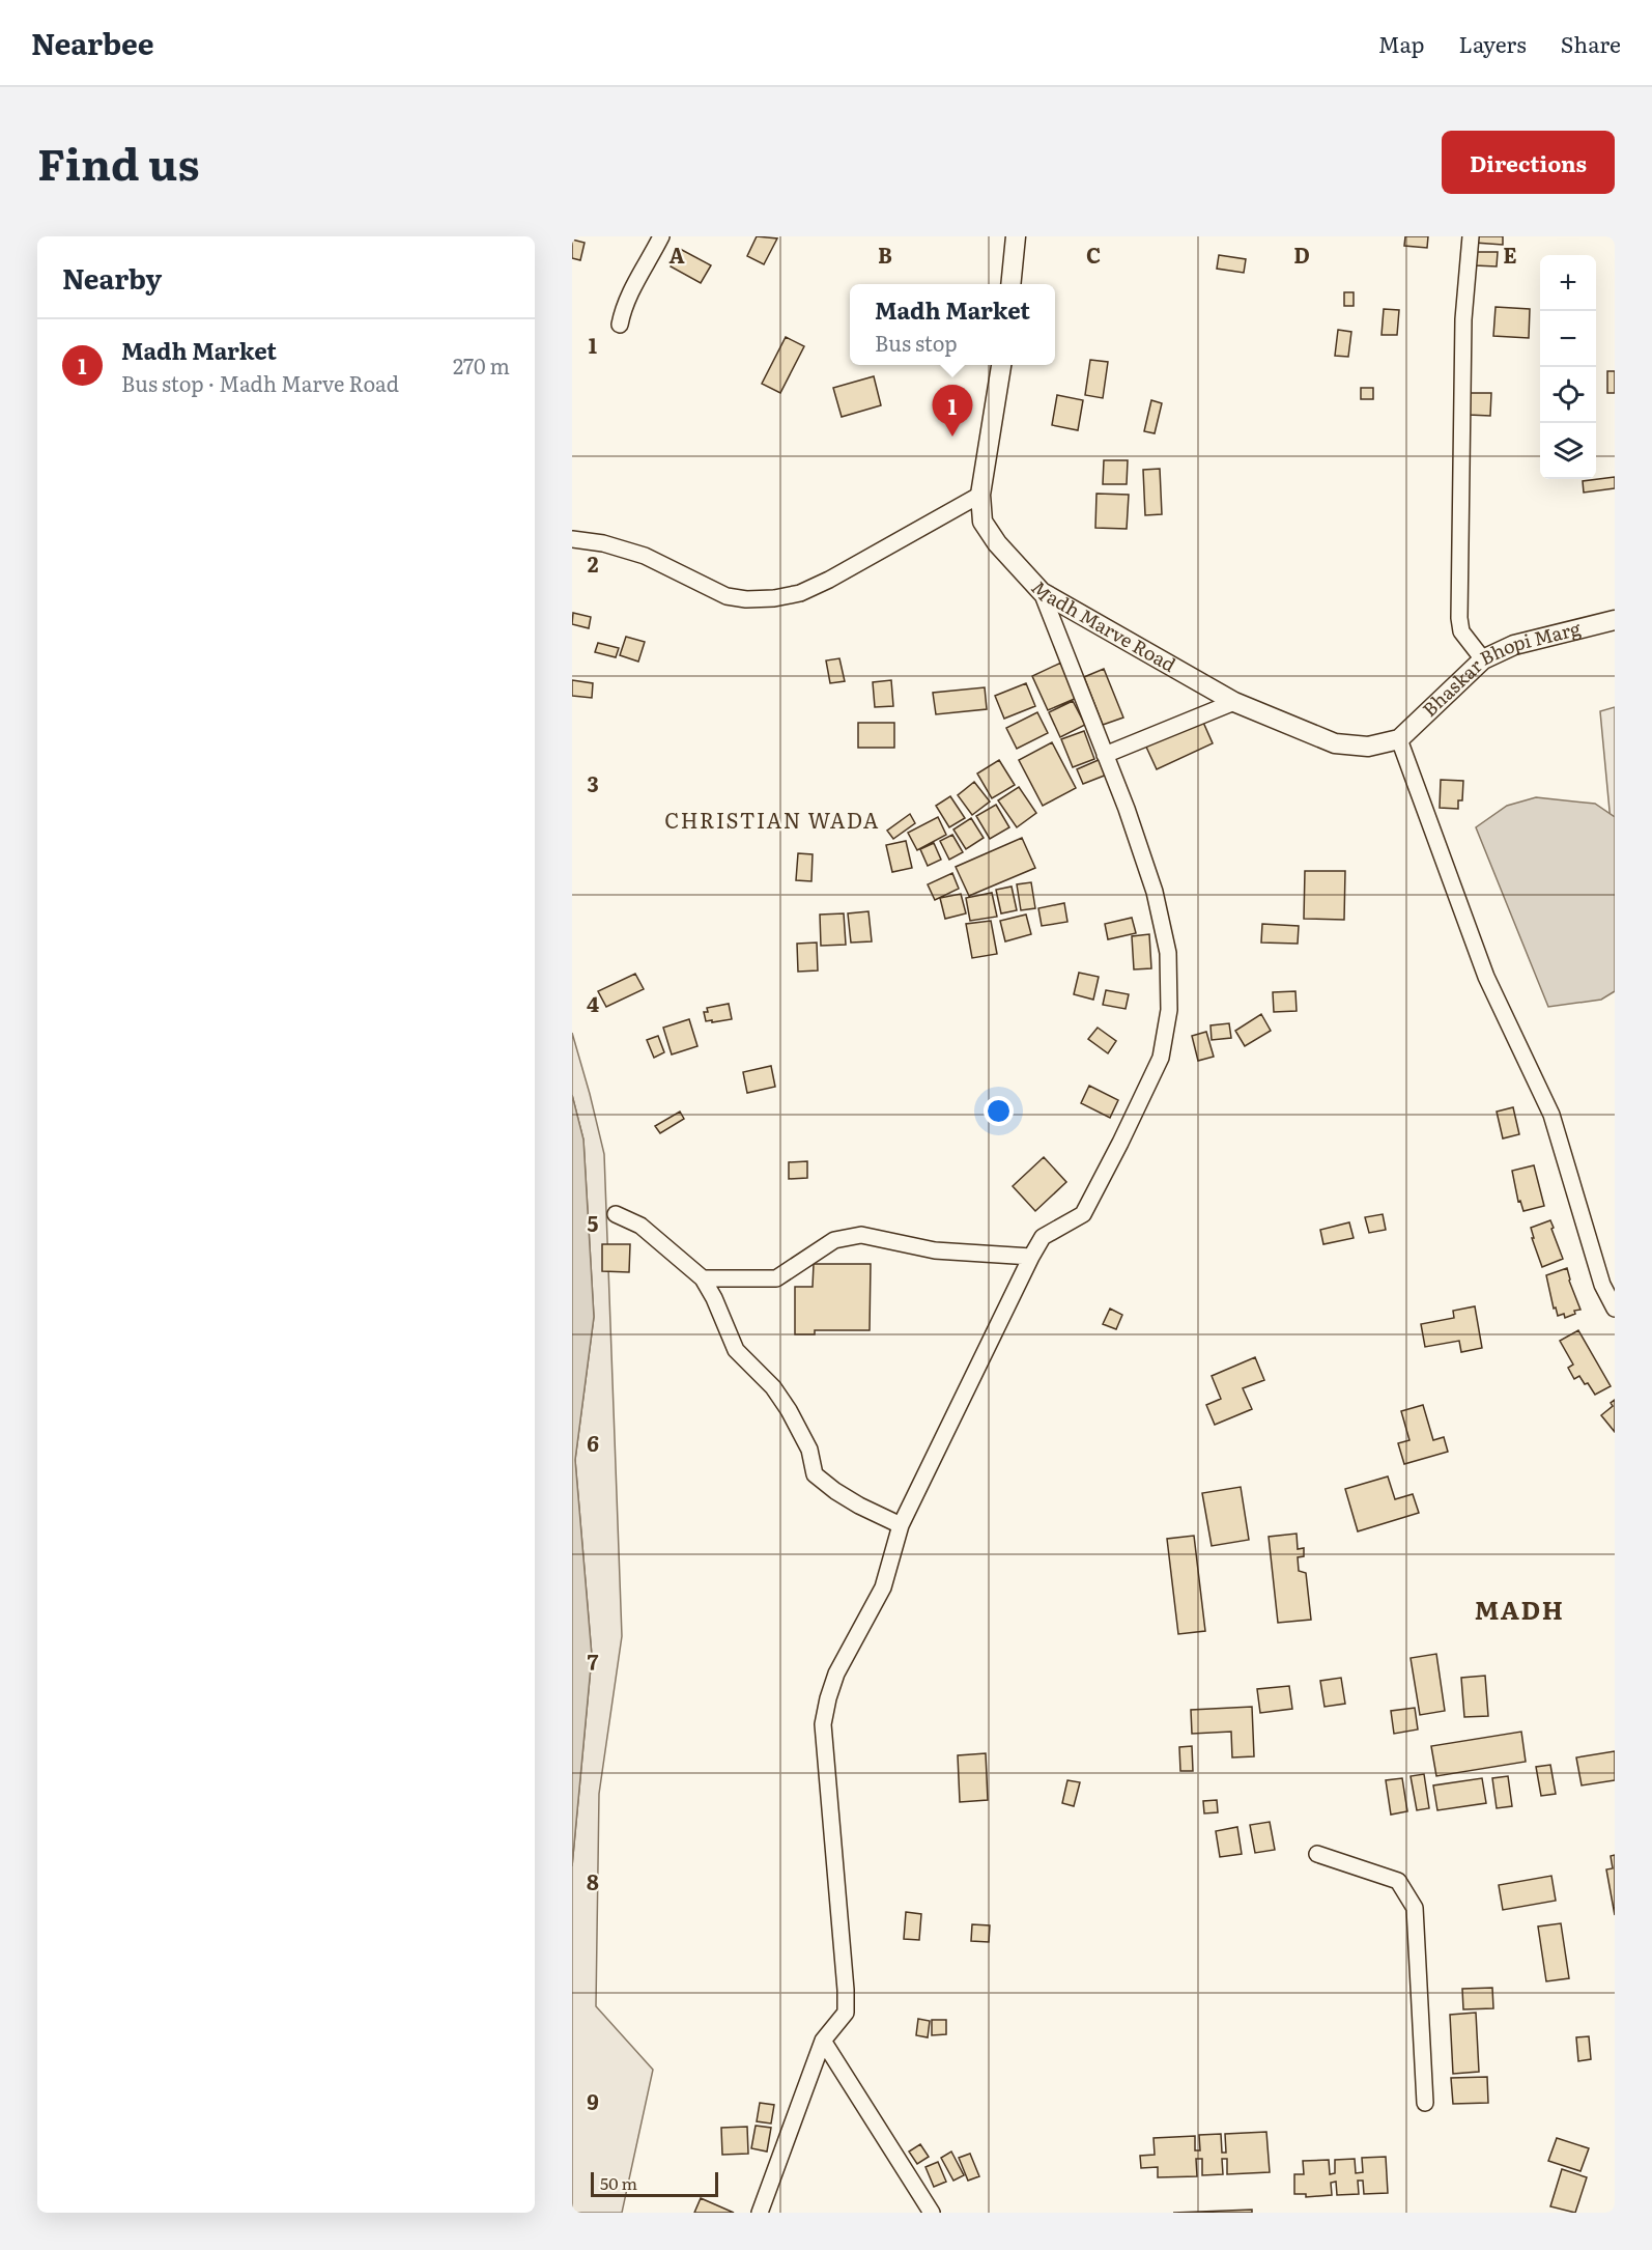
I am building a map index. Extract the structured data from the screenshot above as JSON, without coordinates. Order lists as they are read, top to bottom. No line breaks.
{"streets":{"street":["Madh Marve Road","Bhaskar Bhopi Marg"]},"crossings":[["Madh Marve Road","Bhaskar Bhopi Marg"]],"districts":["CHRISTIAN WADA","MADH"],"scale_bar":"50 m","page":{"header":"Nearbee","nav":["Map","Layers","Share"],"title":"Find us","buttons":"Directions","heading":"Nearby","map_buttons":["+","−"],"popup":["Madh Market","Bus stop"],"list":[{"mark":"1","name":"Madh Market","note":"Bus stop · Madh Marve Road","value":"270 m"}],"pins":"1","scale":"50 m"},"grid":{"columns":["A","B","C","D","E"],"rows":["1","2","3","4","5","6","7","8","9"]}}
